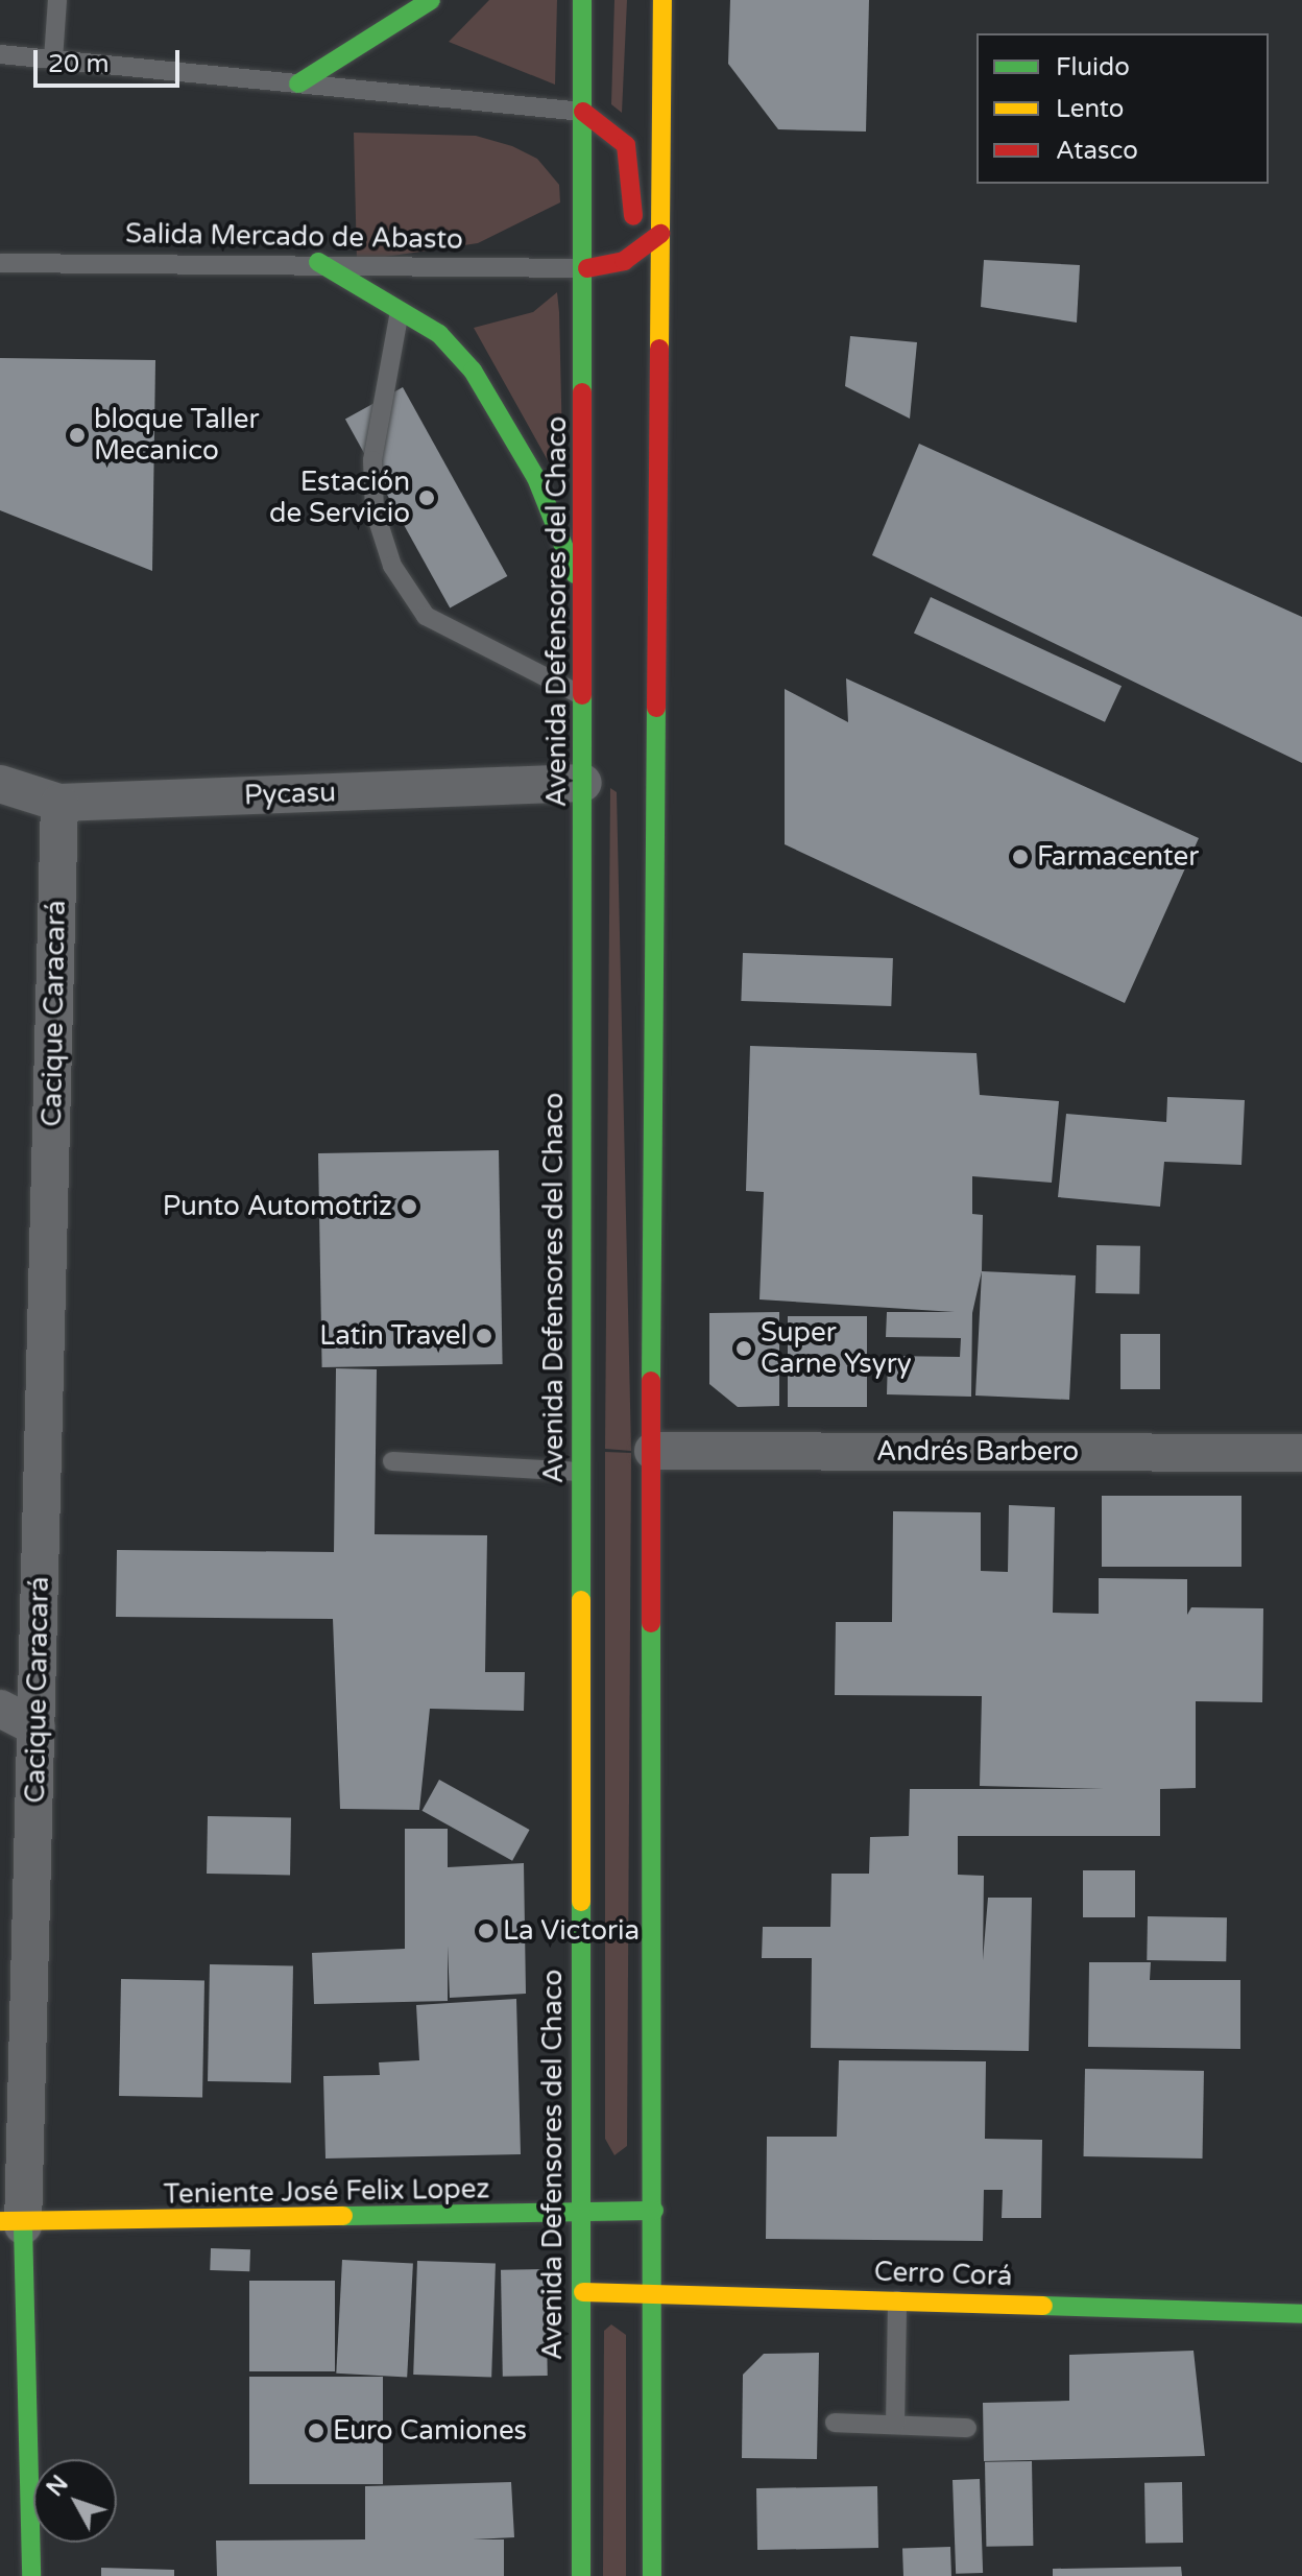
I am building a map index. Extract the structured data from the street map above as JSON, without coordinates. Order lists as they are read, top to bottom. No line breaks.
{"streets":{"main road":["Avenida Defensores del Chaco","Cacique Caracará","Teniente José Felix Lopez","Cerro Corá"],"street":["Pycasu","Andrés Barbero"],"lane":["Salida Mercado de Abasto"]},"crossings":[["Salida Mercado de Abasto","Avenida Defensores del Chaco"],["Avenida Defensores del Chaco","Pycasu"],["Avenida Defensores del Chaco","Teniente José Felix Lopez"],["Avenida Defensores del Chaco","Cerro Corá"],["Pycasu","Cacique Caracará"],["Cacique Caracará","Teniente José Felix Lopez"]],"places":["bloque Taller Mecanico","Estación de Servicio","Farmacenter","Punto Automotriz","Latin Travel","Super Carne Ysyry","La Victoria","Euro Camiones"],"legend":["Fluido","Lento","Atasco"],"scale_bar":"20 m","north":"top left"}
